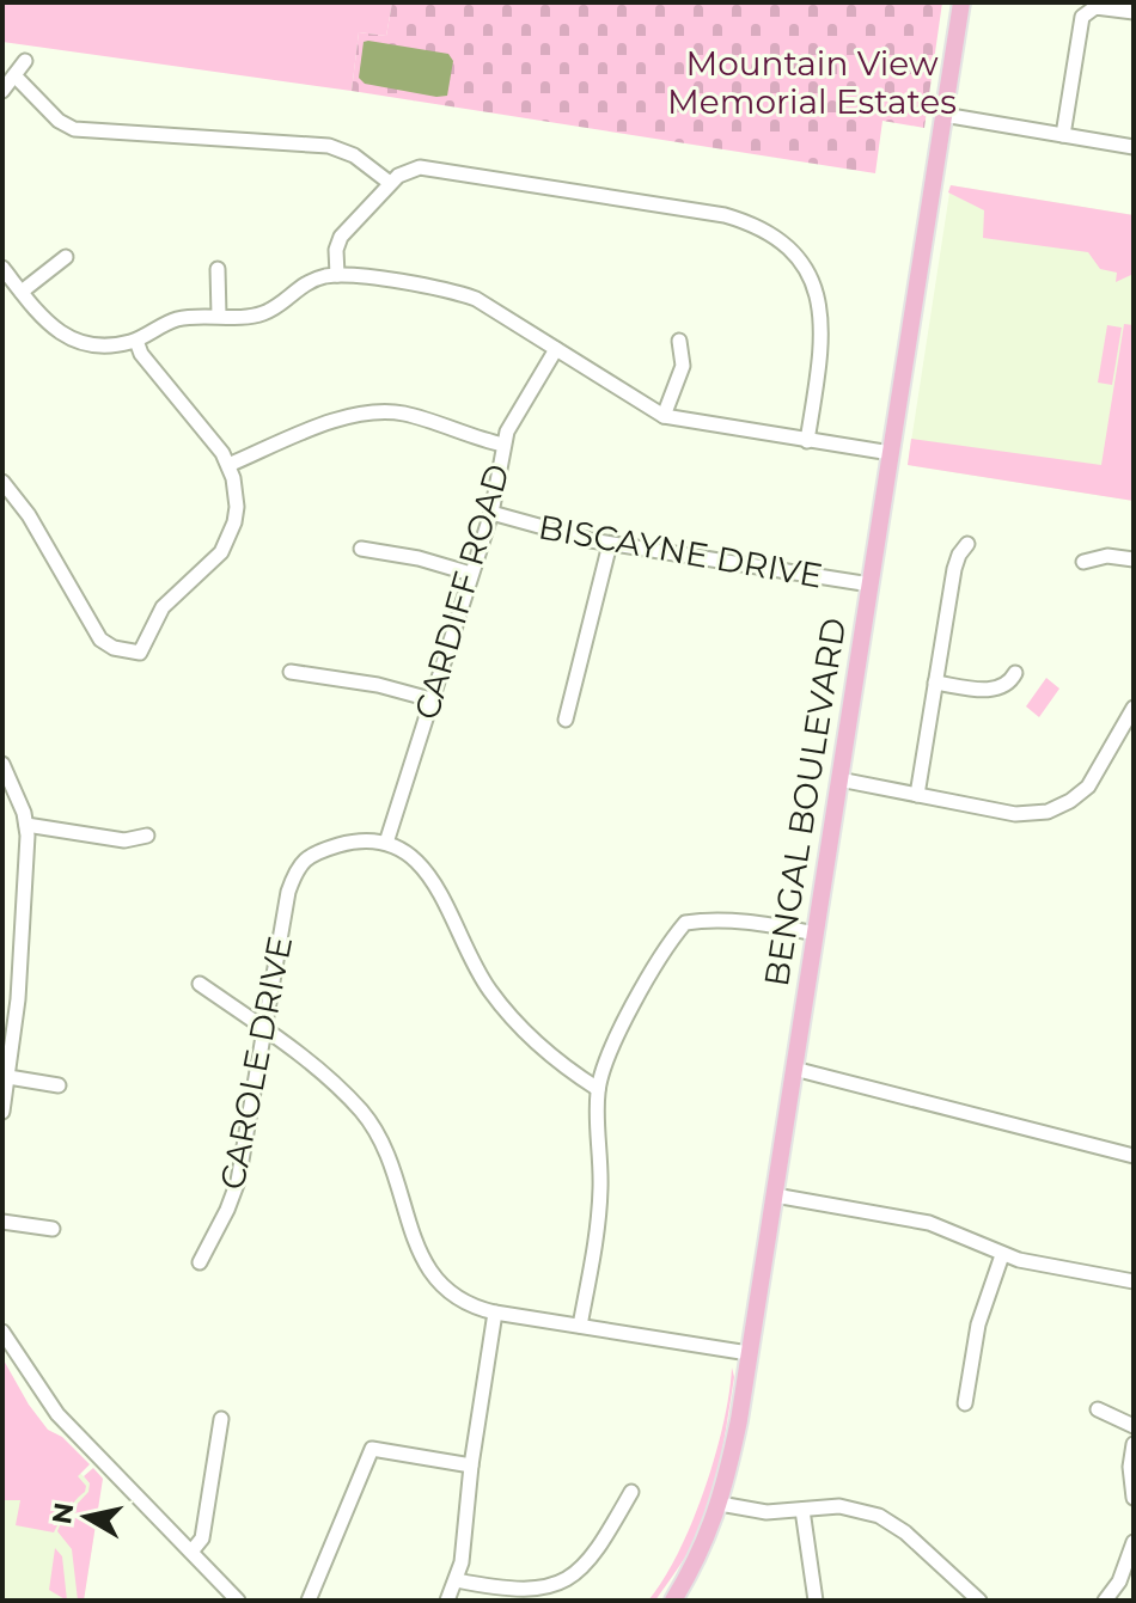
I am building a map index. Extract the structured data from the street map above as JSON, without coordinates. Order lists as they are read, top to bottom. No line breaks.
{"streets":{"main road":["BENGAL BOULEVARD"],"street":["BISCAYNE DRIVE","CARDIFF ROAD","CAROLE DRIVE"]},"crossings":[["BISCAYNE DRIVE","CARDIFF ROAD"],["BISCAYNE DRIVE","BENGAL BOULEVARD"],["CARDIFF ROAD","CAROLE DRIVE"]],"parks":["Mountain View Memorial Estates"],"north":"left"}
